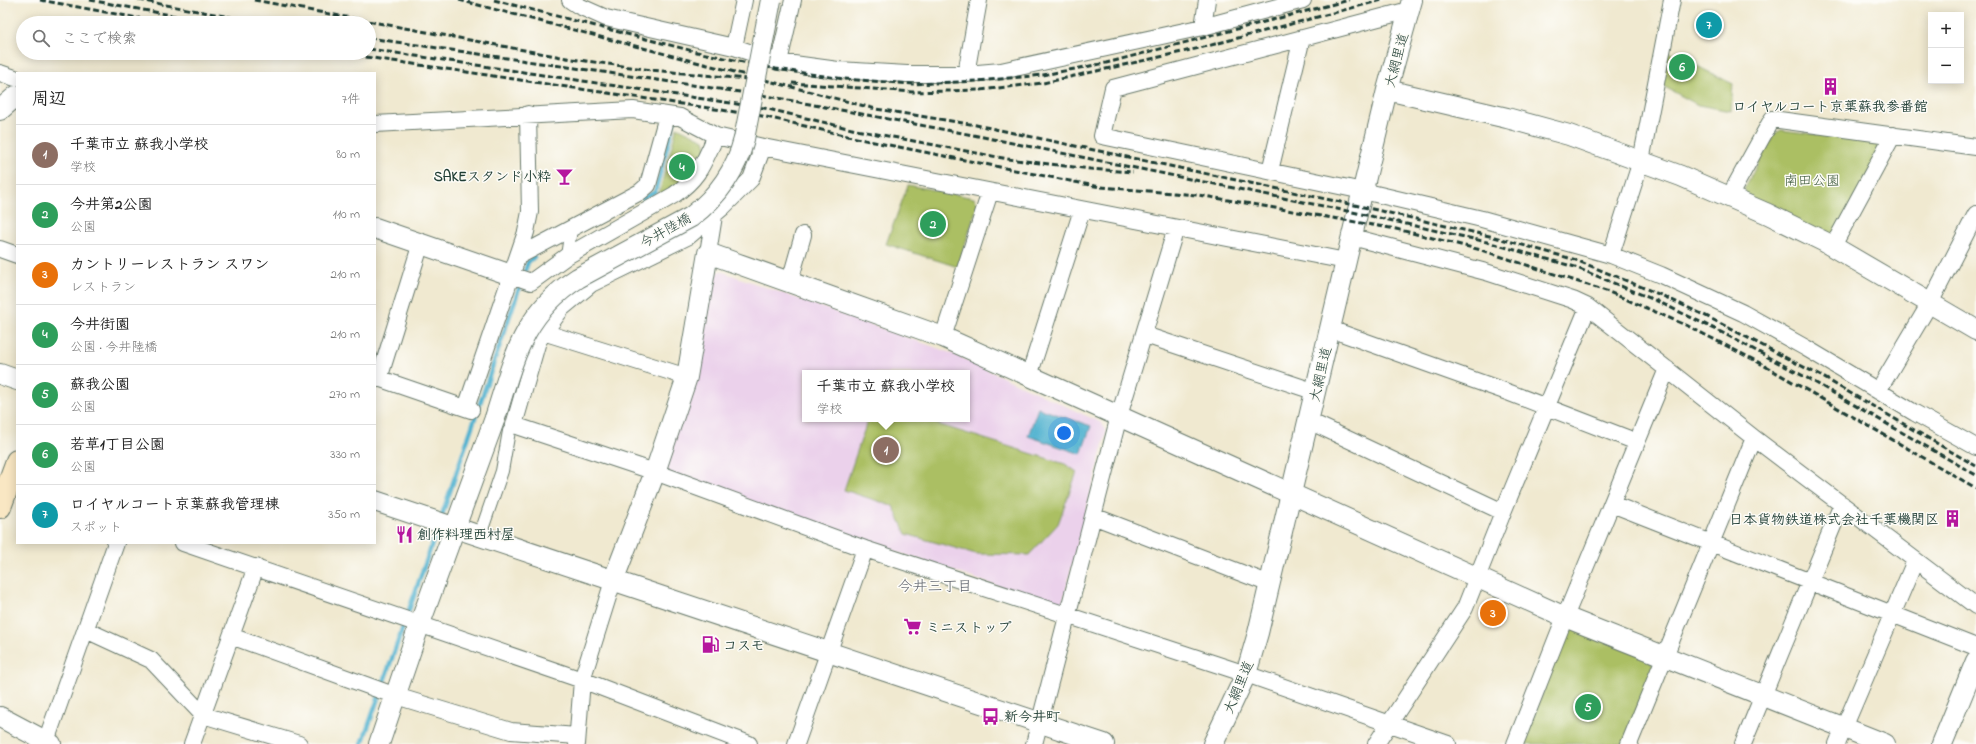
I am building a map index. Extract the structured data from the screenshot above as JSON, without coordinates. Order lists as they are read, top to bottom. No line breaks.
{"streets":{"street":["大網里道","今井陸橋"]},"districts":["今井三丁目"],"parks":["南田公園"],"places":{"building":["ロイヤルコート京葉蘇我参番館","日本貨物鉄道株式会社千葉機関区"],"bar":["SAKEスタンド小粋"],"restaurant":["創作料理西村屋"],"supermarket":["ミニストップ"],"fuel station":["コスモ"],"bus stop":["新今井町"]},"page":{"pins":["7","6","4","2","1","3","5"],"map_buttons":["+","−"],"search":"ここで検索","heading":["周辺","7件"],"list":[{"mark":"1","name":"千葉市立 蘇我小学校","note":"学校","value":"80 m"},{"mark":"2","name":"今井第2公園","note":"公園","value":"110 m"},{"mark":"3","name":"カントリーレストラン スワン","note":"レストラン","value":"210 m"},{"mark":"4","name":"今井街園","note":"公園 · 今井陸橋","value":"210 m"},{"mark":"5","name":"蘇我公園","note":"公園","value":"270 m"},{"mark":"6","name":"若草1丁目公園","note":"公園","value":"330 m"},{"mark":"7","name":"ロイヤルコート京葉蘇我管理棟","note":"スポット","value":"350 m"}],"popup":["千葉市立 蘇我小学校","学校"]}}
